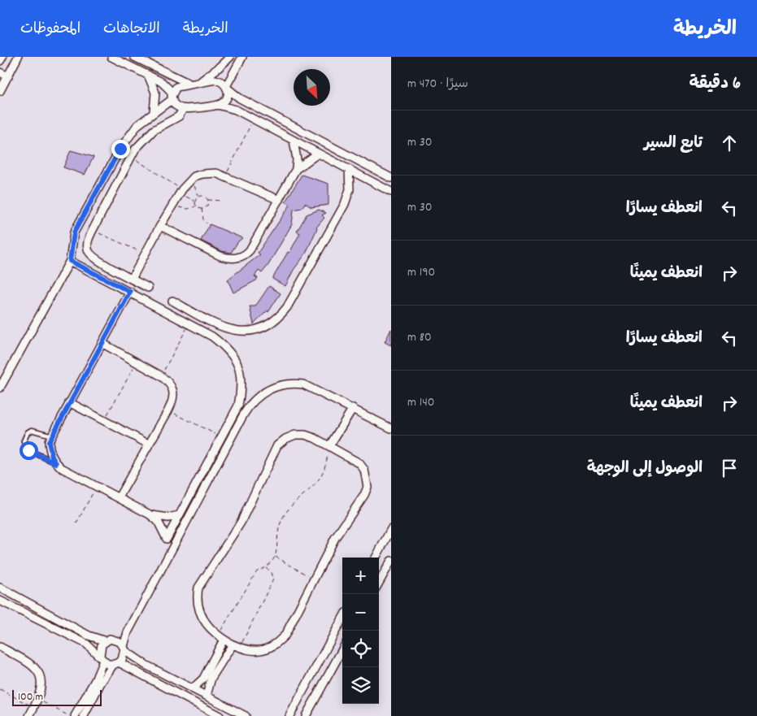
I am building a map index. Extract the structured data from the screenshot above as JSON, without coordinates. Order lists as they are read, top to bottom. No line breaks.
{"scale_bar":"100 m","north":"bottom right","page":{"header":"الخريطة","nav":["الخريطة","الاتجاهات","المحفوظات"],"heading":["6 دقيقة","سيرًا · 470 m"],"list":[["تابع السير","30 m"],["انعطف يسارًا","30 m"],["انعطف يمينًا","190 m"],["انعطف يسارًا","80 m"],["انعطف يمينًا","140 m"],"الوصول إلى الوجهة"],"map_buttons":["+","−"],"scale":"100 m"}}
